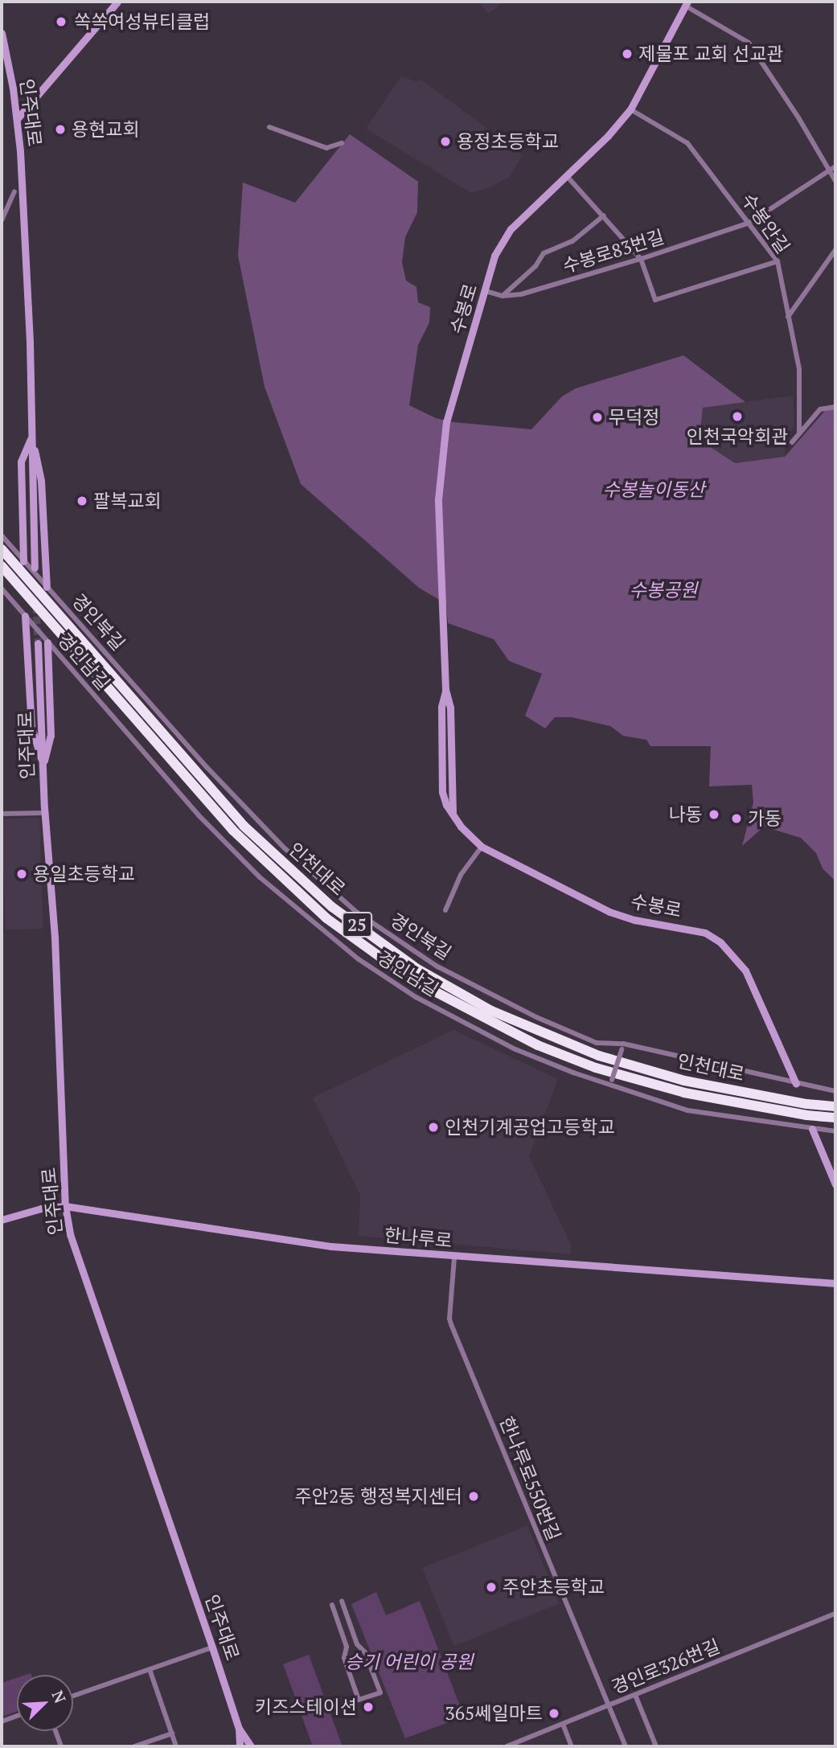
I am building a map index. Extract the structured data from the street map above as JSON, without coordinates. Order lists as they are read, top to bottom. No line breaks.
{"streets":{"highway":["인천대로","25"],"main road":["인주대로","수봉로","한나루로"],"street":["수봉안길","수봉로83번길","경인북길","경인남길","한나루로550번길","경인로326번길"]},"crossings":[["인주대로","한나루로"],["수봉안길","수봉로83번길"],["수봉안길","수봉로"],["수봉로83번길","수봉로"],["수봉로","경인북길"],["한나루로","한나루로550번길"],["한나루로550번길","경인로326번길"]],"parks":["수봉놀이동산","수봉공원","승기 어린이 공원"],"places":["쏙쏙여성뷰티클럽","제물포 교회 선교관","용현교회","용정초등학교","인천국악회관","무덕정","팔복교회","나동","가동","용일초등학교","인천기계공업고등학교","주안2동 행정복지센터","주안초등학교","키즈스테이션","365쎄일마트"],"north":"top right"}
